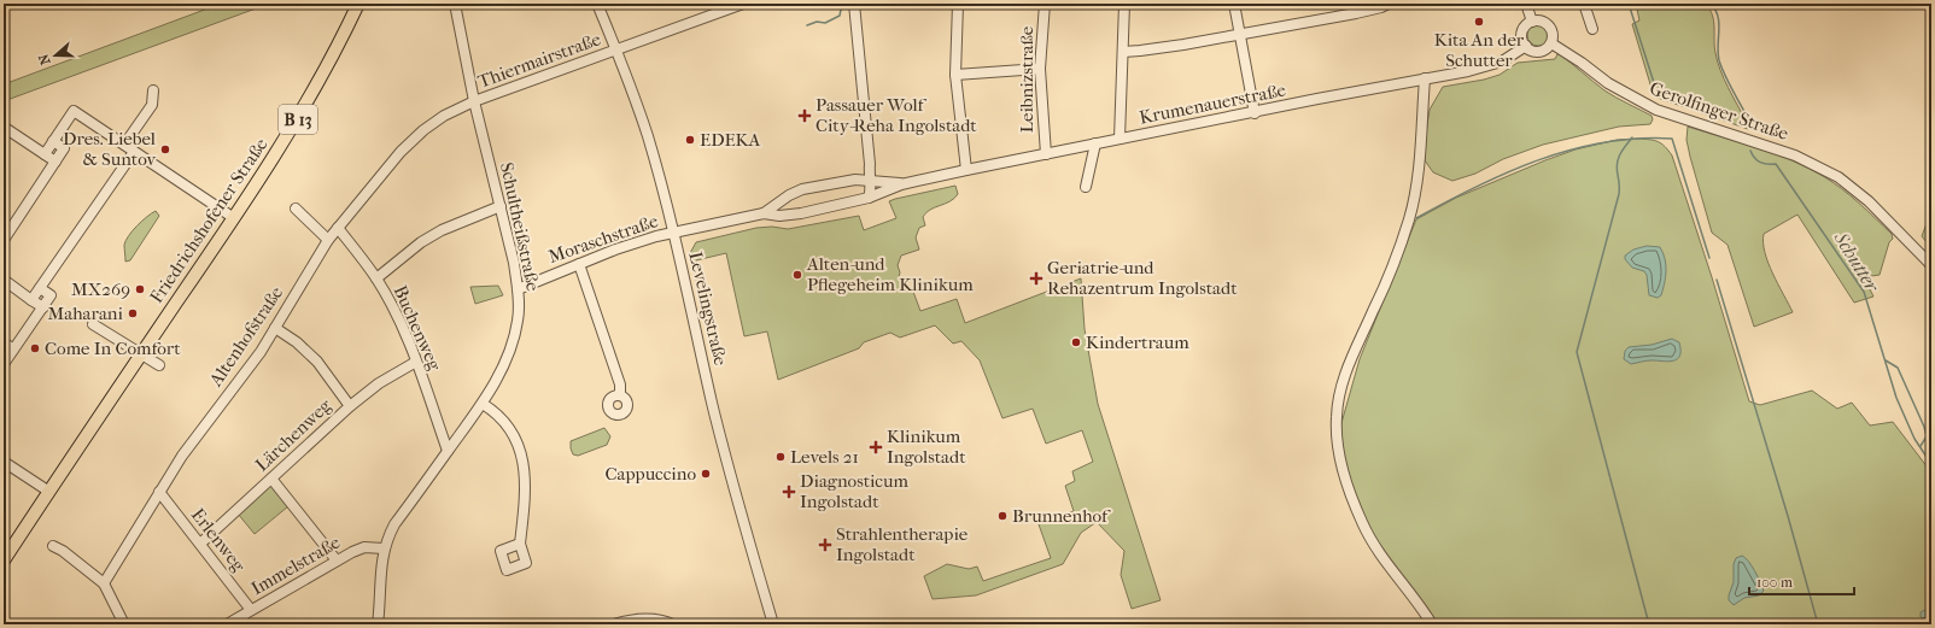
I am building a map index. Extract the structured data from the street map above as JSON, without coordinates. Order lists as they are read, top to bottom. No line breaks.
{"streets":{"main road":["B 13","Friedrichshofener Straße"],"street":["Thiermairstraße","Leibnizstraße","Krumenauerstraße","Gerolfinger Straße","Schultheißstraße","Moraschstraße","Levelingstraße","Buchenweg","Altenhofstraße","Lärchenweg","Erlenweg","Immelstraße"]},"crossings":[["Thiermairstraße","Schultheißstraße"],["Thiermairstraße","Levelingstraße"],["Thiermairstraße","Altenhofstraße"],["Leibnizstraße","Krumenauerstraße"],["Krumenauerstraße","Gerolfinger Straße"],["Krumenauerstraße","Moraschstraße"],["Krumenauerstraße","Levelingstraße"],["Schultheißstraße","Moraschstraße"],["Schultheißstraße","Buchenweg"],["Schultheißstraße","Altenhofstraße"],["Schultheißstraße","Immelstraße"],["Moraschstraße","Levelingstraße"],["Buchenweg","Altenhofstraße"],["Buchenweg","Lärchenweg"],["Altenhofstraße","Erlenweg"],["Lärchenweg","Erlenweg"],["Erlenweg","Immelstraße"]],"water":["Schutter"],"places":{"other":["Kita An der Schutter","EDEKA","Dres. Liebel & Suntov","Alten-und Pflegeheim Klinikum","MX269","Maharani","Kindertraum","Come In Comfort","Levels 21","Cappuccino","Brunnenhof"],"health":["Passauer Wolf City-Reha Ingolstadt","Geriatrie-und Rehazentrum Ingolstadt","Klinikum Ingolstadt","Diagnosticum Ingolstadt","Strahlentherapie Ingolstadt"]},"scale_bar":"100 m","north":"left"}
